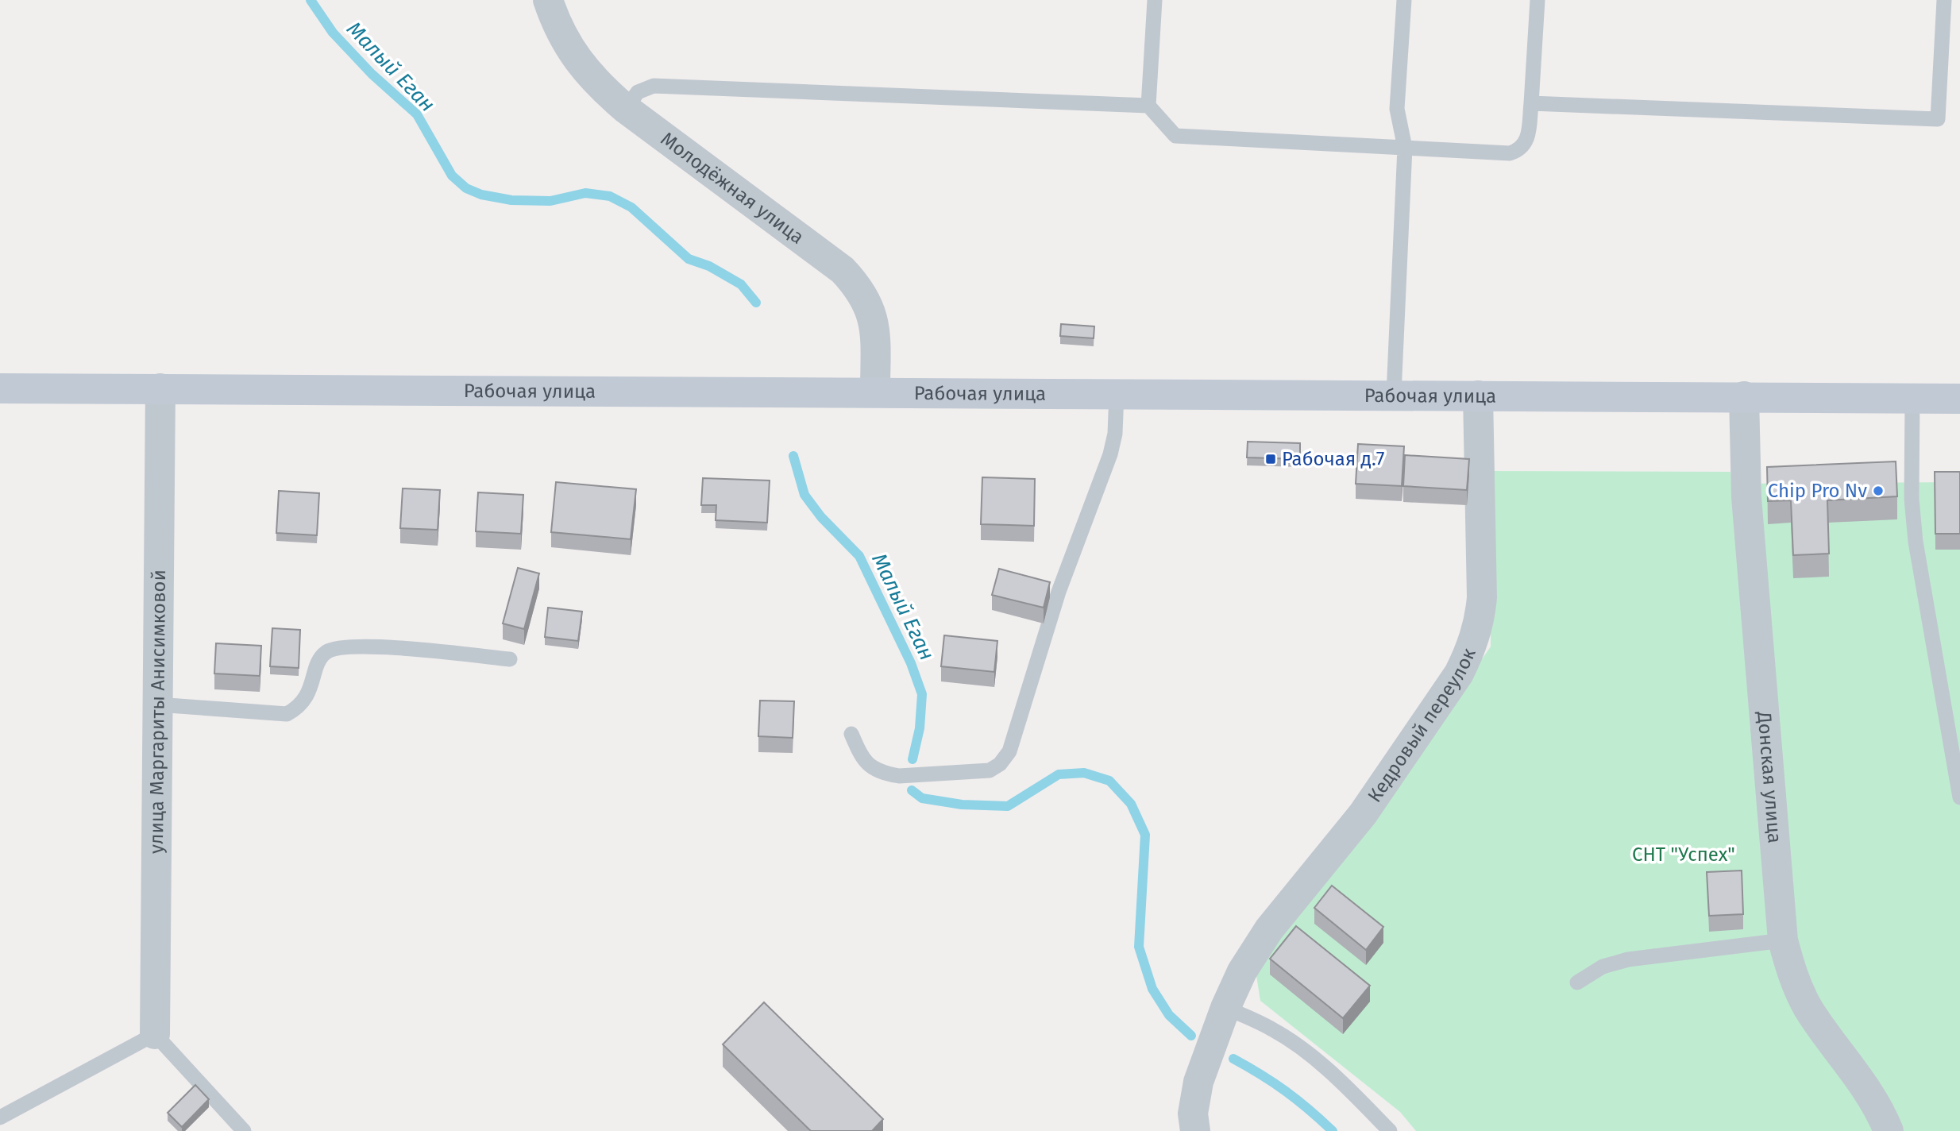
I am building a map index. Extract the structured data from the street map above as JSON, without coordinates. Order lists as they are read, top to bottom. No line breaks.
{"streets":{"street":["Молодёжная улица","Рабочая улица","улица Маргариты Анисимковой","Кедровый переулок","Донская улица"]},"crossings":[["Молодёжная улица","Рабочая улица"],["Рабочая улица","улица Маргариты Анисимковой"],["Рабочая улица","Кедровый переулок"],["Рабочая улица","Донская улица"]],"water":["Малый Еган"],"parks":["СНТ \"Успех\""],"places":{"transit":["Рабочая д.7"],"other":["Chip Pro Nv"]}}
